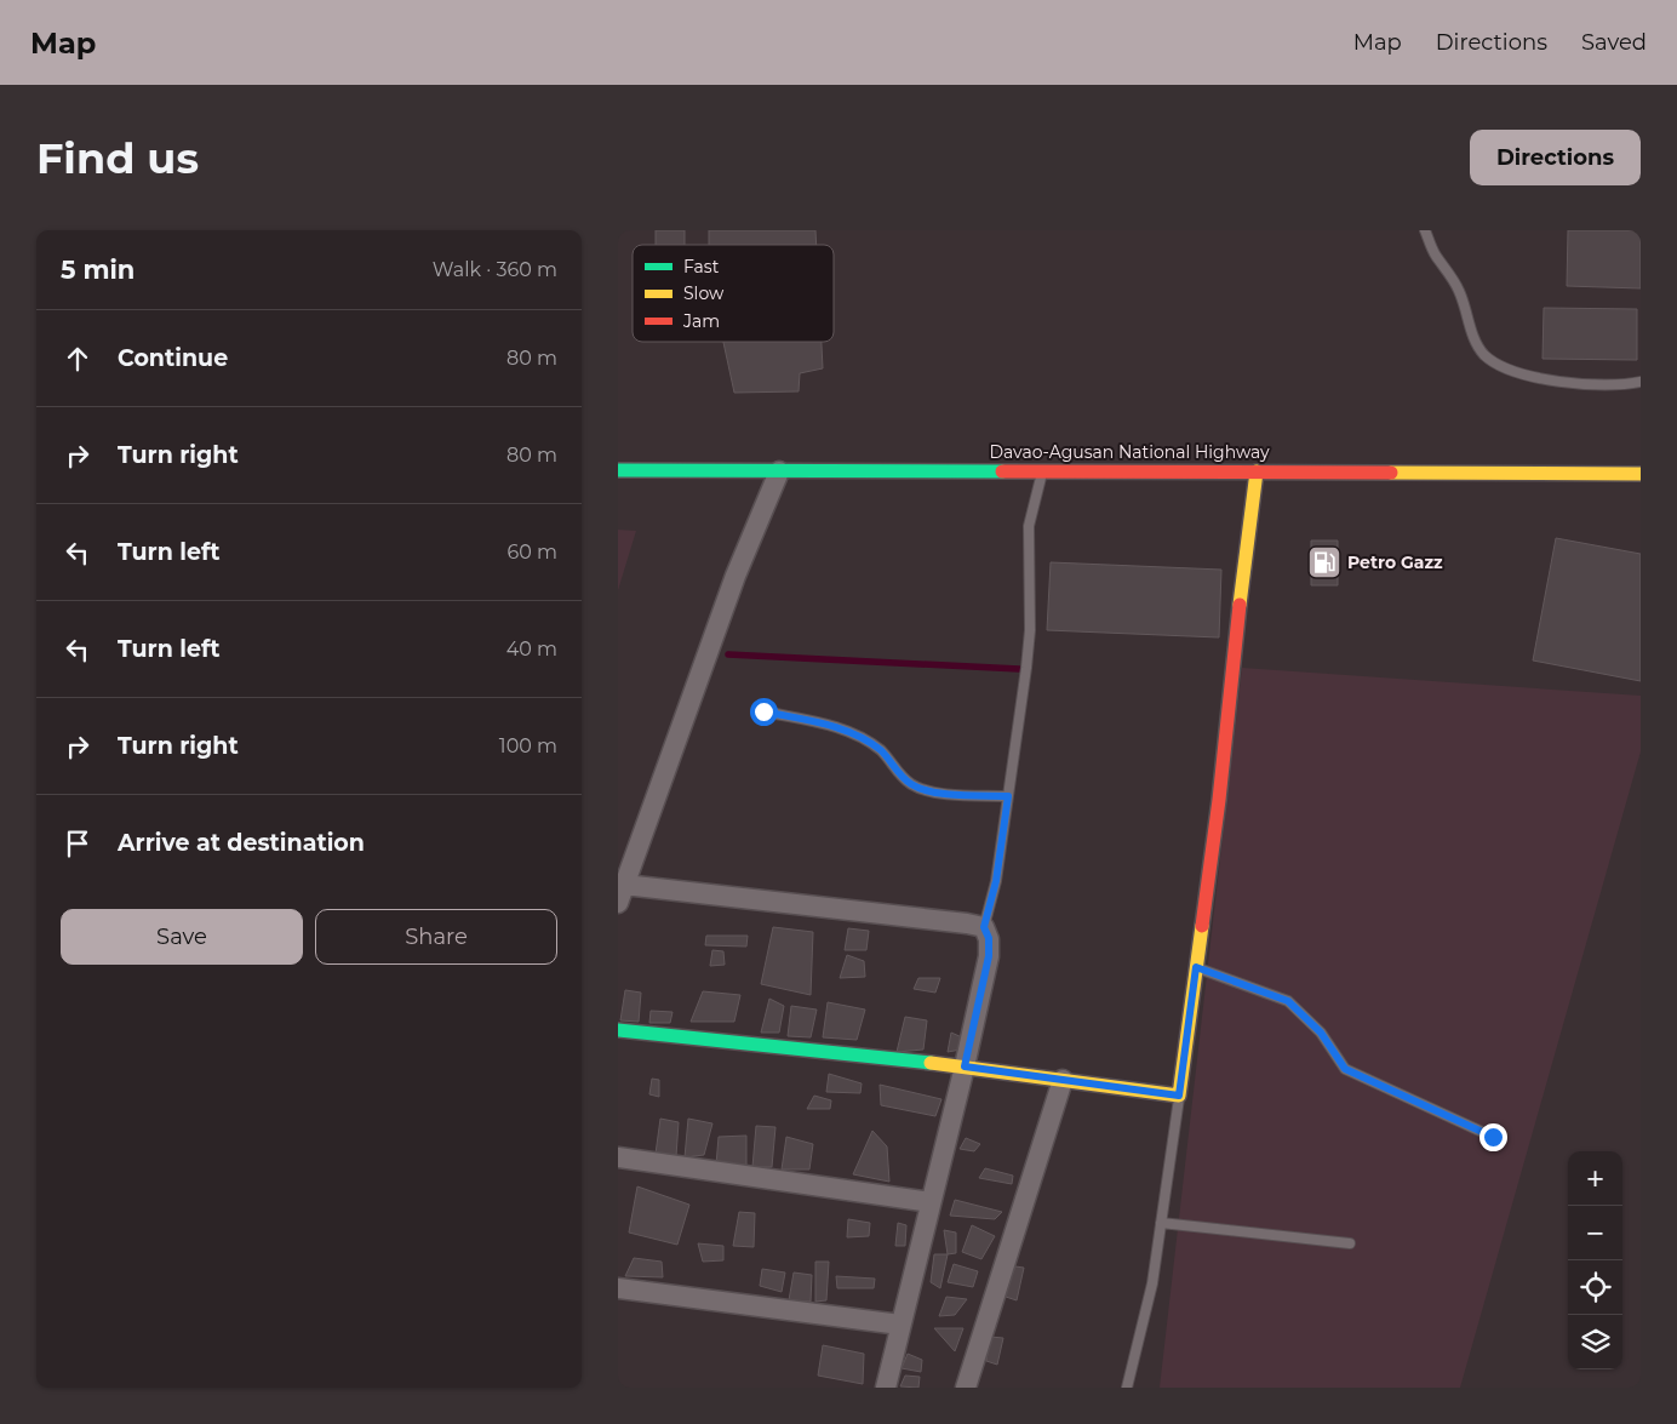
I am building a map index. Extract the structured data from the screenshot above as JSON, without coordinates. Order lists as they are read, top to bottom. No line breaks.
{"streets":{"main road":["Davao-Agusan National Highway"]},"places":{"fuel station":["Petro Gazz"]},"legend":["Fast","Slow","Jam"],"page":{"header":"Map","nav":["Map","Directions","Saved"],"buttons":["Directions",["Save","Share"]],"title":"Find us","heading":["5 min","Walk · 360 m"],"list":[["Continue","80 m"],["Turn right","80 m"],["Turn left","60 m"],["Turn left","40 m"],["Turn right","100 m"],"Arrive at destination"],"map_buttons":["+","−"]}}
